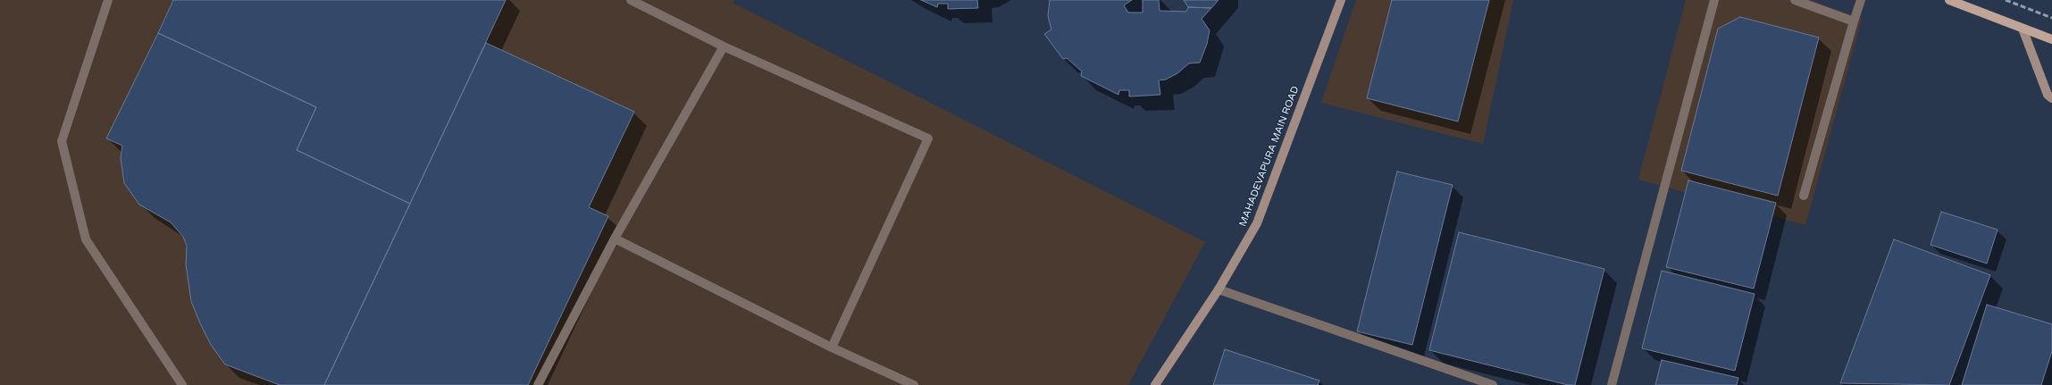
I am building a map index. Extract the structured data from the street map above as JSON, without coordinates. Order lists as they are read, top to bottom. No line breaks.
{"streets":{"street":["MAHADEVAPURA MAIN ROAD"]}}
